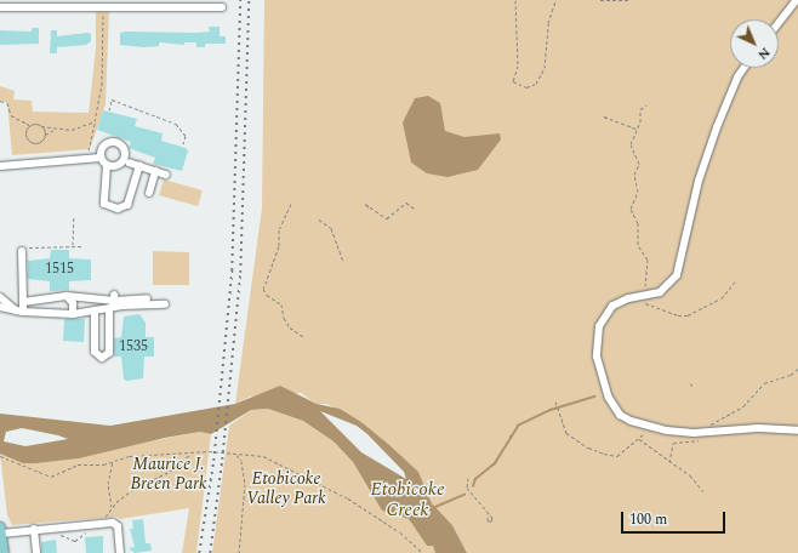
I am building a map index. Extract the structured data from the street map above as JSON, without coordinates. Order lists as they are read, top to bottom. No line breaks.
{"water":["Etobicoke Creek"],"parks":["Maurice J. Breen Park","Etobicoke Valley Park"],"house_numbers":["1515","1535"],"scale_bar":"100 m","north":"bottom right"}
